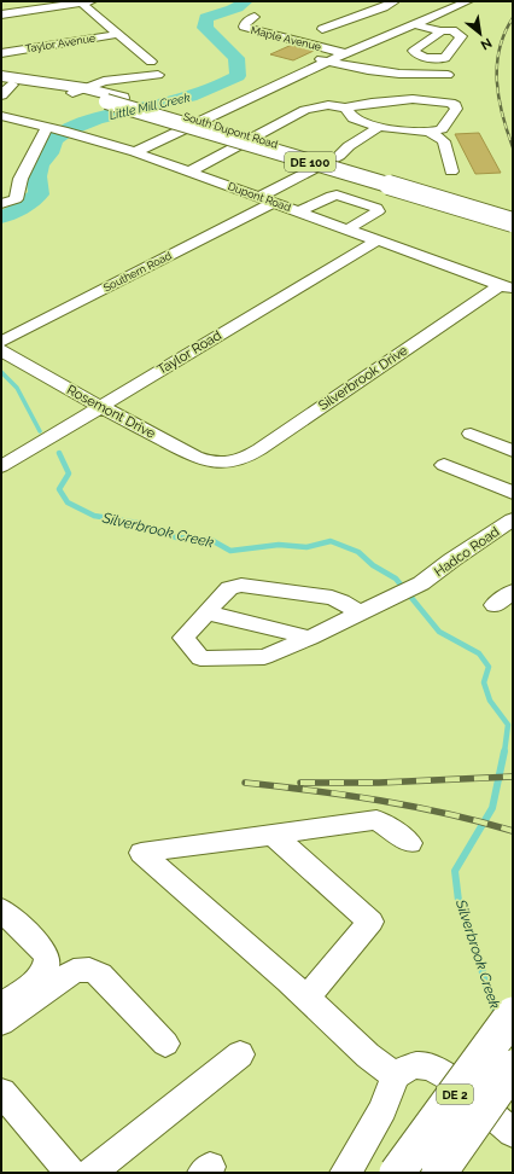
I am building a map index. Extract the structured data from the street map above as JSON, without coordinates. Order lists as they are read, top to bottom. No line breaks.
{"streets":{"main road":["South Dupont Road","DE 100","DE 2"],"street":["Maple Avenue","Taylor Avenue","Dupont Road","Southern Road","Taylor Road","Silverbrook Drive","Rosemont Drive","Hadco Road"]},"crossings":[["Dupont Road","Southern Road"],["Dupont Road","Taylor Road"],["Dupont Road","Silverbrook Drive"],["Taylor Road","Rosemont Drive"],["Silverbrook Drive","Rosemont Drive"]],"water":["Little Mill Creek","Silverbrook Creek"],"north":"bottom right"}
